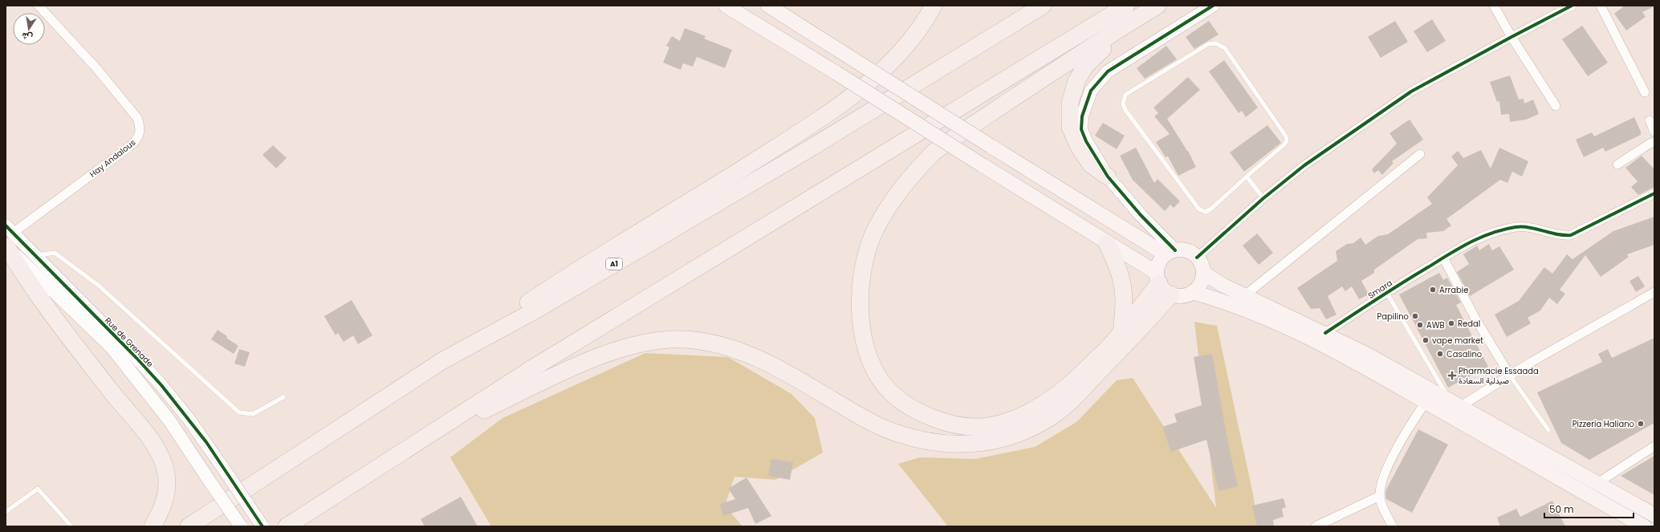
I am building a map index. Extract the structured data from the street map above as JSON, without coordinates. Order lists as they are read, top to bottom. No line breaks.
{"streets":{"highway":["A1"],"street":["Hay Andalous","Smara","Rue de Grenade"]},"crossings":[["Hay Andalous","Rue de Grenade"]],"places":{"other":["Arrabie","Papilino","Redal","AWB","vape market","Casalino","Pizzeria Haliano"],"health":["Pharmacie Essaada صيدلية السعادة"]},"scale_bar":"50 m","north":"bottom"}
